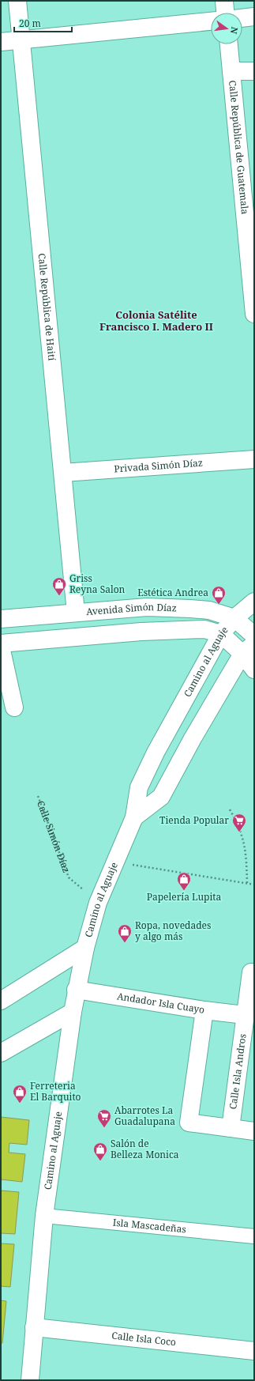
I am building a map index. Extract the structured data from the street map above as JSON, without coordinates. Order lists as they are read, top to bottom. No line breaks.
{"streets":{"street":["Calle República de Guatemala","Calle República de Haití","Privada Simón Díaz","Avenida Simón Díaz","Camino al Aguaje","Andador Isla Cuayo","Calle Isla Andros","Isla Mascadeñas","Calle Isla Coco"],"path":["Calle Simón Díaz"]},"crossings":[["Calle República de Haití","Privada Simón Díaz"],["Calle República de Haití","Avenida Simón Díaz"],["Avenida Simón Díaz","Camino al Aguaje"],["Camino al Aguaje","Calle Simón Díaz"],["Camino al Aguaje","Andador Isla Cuayo"],["Camino al Aguaje","Isla Mascadeñas"],["Camino al Aguaje","Calle Isla Coco"],["Andador Isla Cuayo","Calle Isla Andros"]],"districts":["Colonia Satélite Francisco I. Madero II"],"places":{"shop":["Griss Reyna Salon","Estética Andrea","Papelería Lupita","Ropa, novedades y algo más","Ferreteria El Barquito","Salón de Belleza Monica"],"supermarket":["Tienda Popular","Abarrotes La Guadalupana"]},"scale_bar":"20 m","north":"right"}
